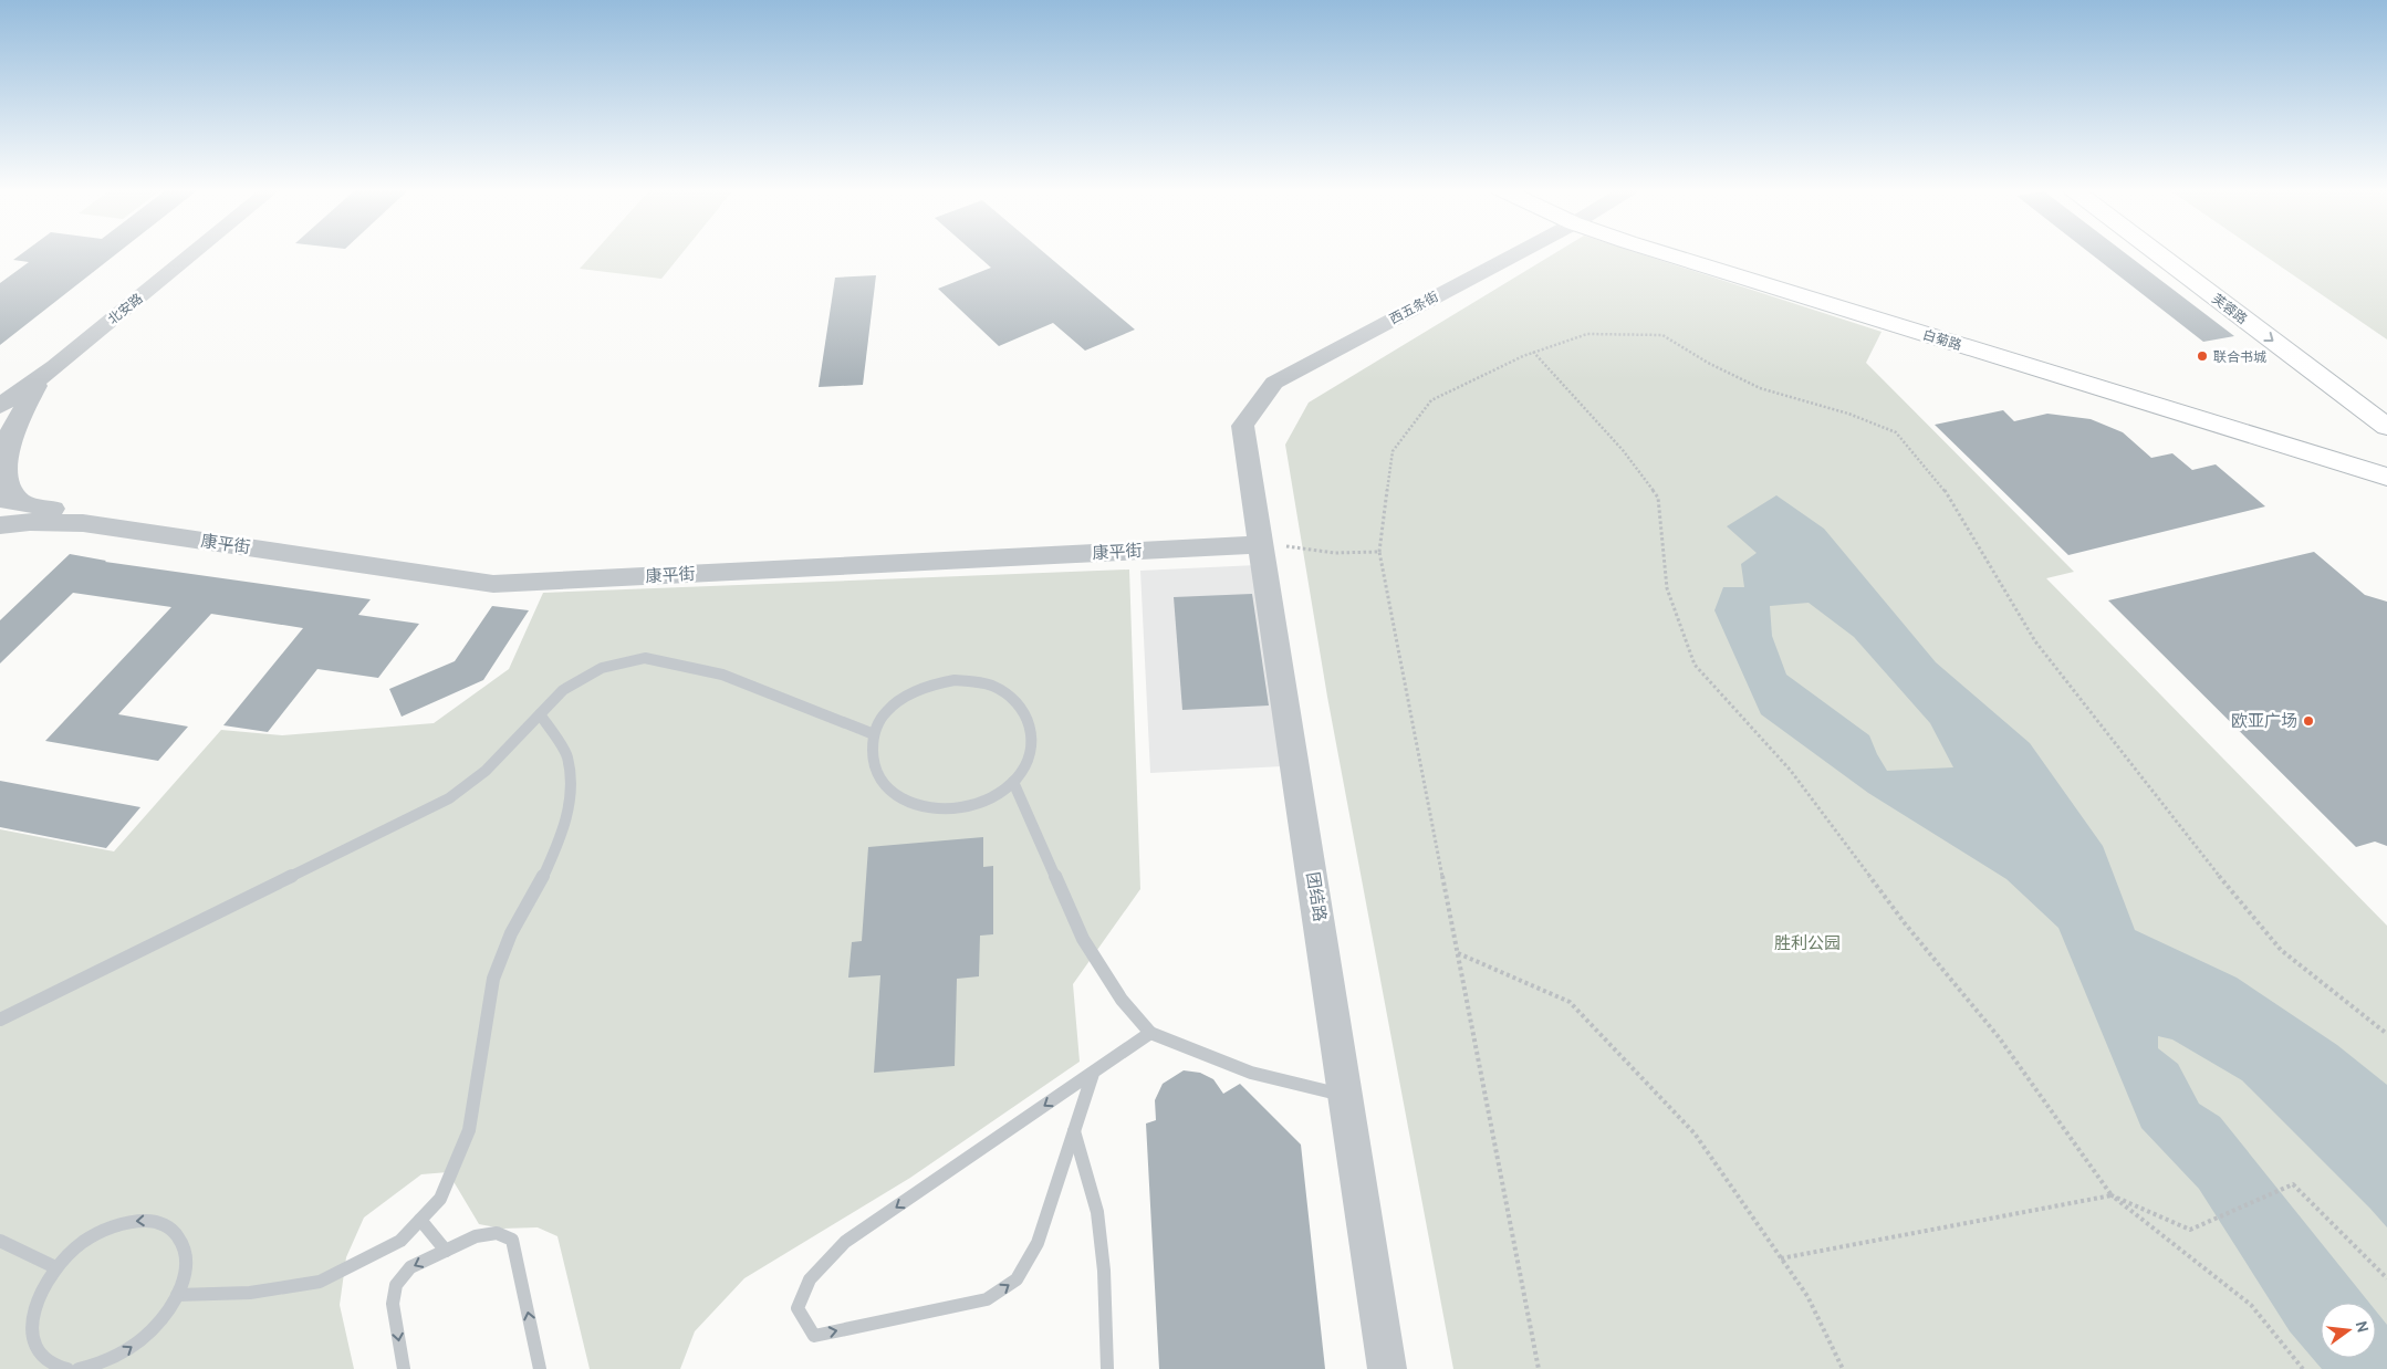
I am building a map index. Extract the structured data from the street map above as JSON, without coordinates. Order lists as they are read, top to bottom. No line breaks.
{"streets":{"main road":["芙蓉路","白菊路"],"street":["西五条街","北安路","康平街","团结路"]},"crossings":[["西五条街","团结路"],["康平街","团结路"]],"one_way":["芙蓉路"],"parks":["胜利公园"],"places":["联合书城","欧亚广场"],"north":"right"}
